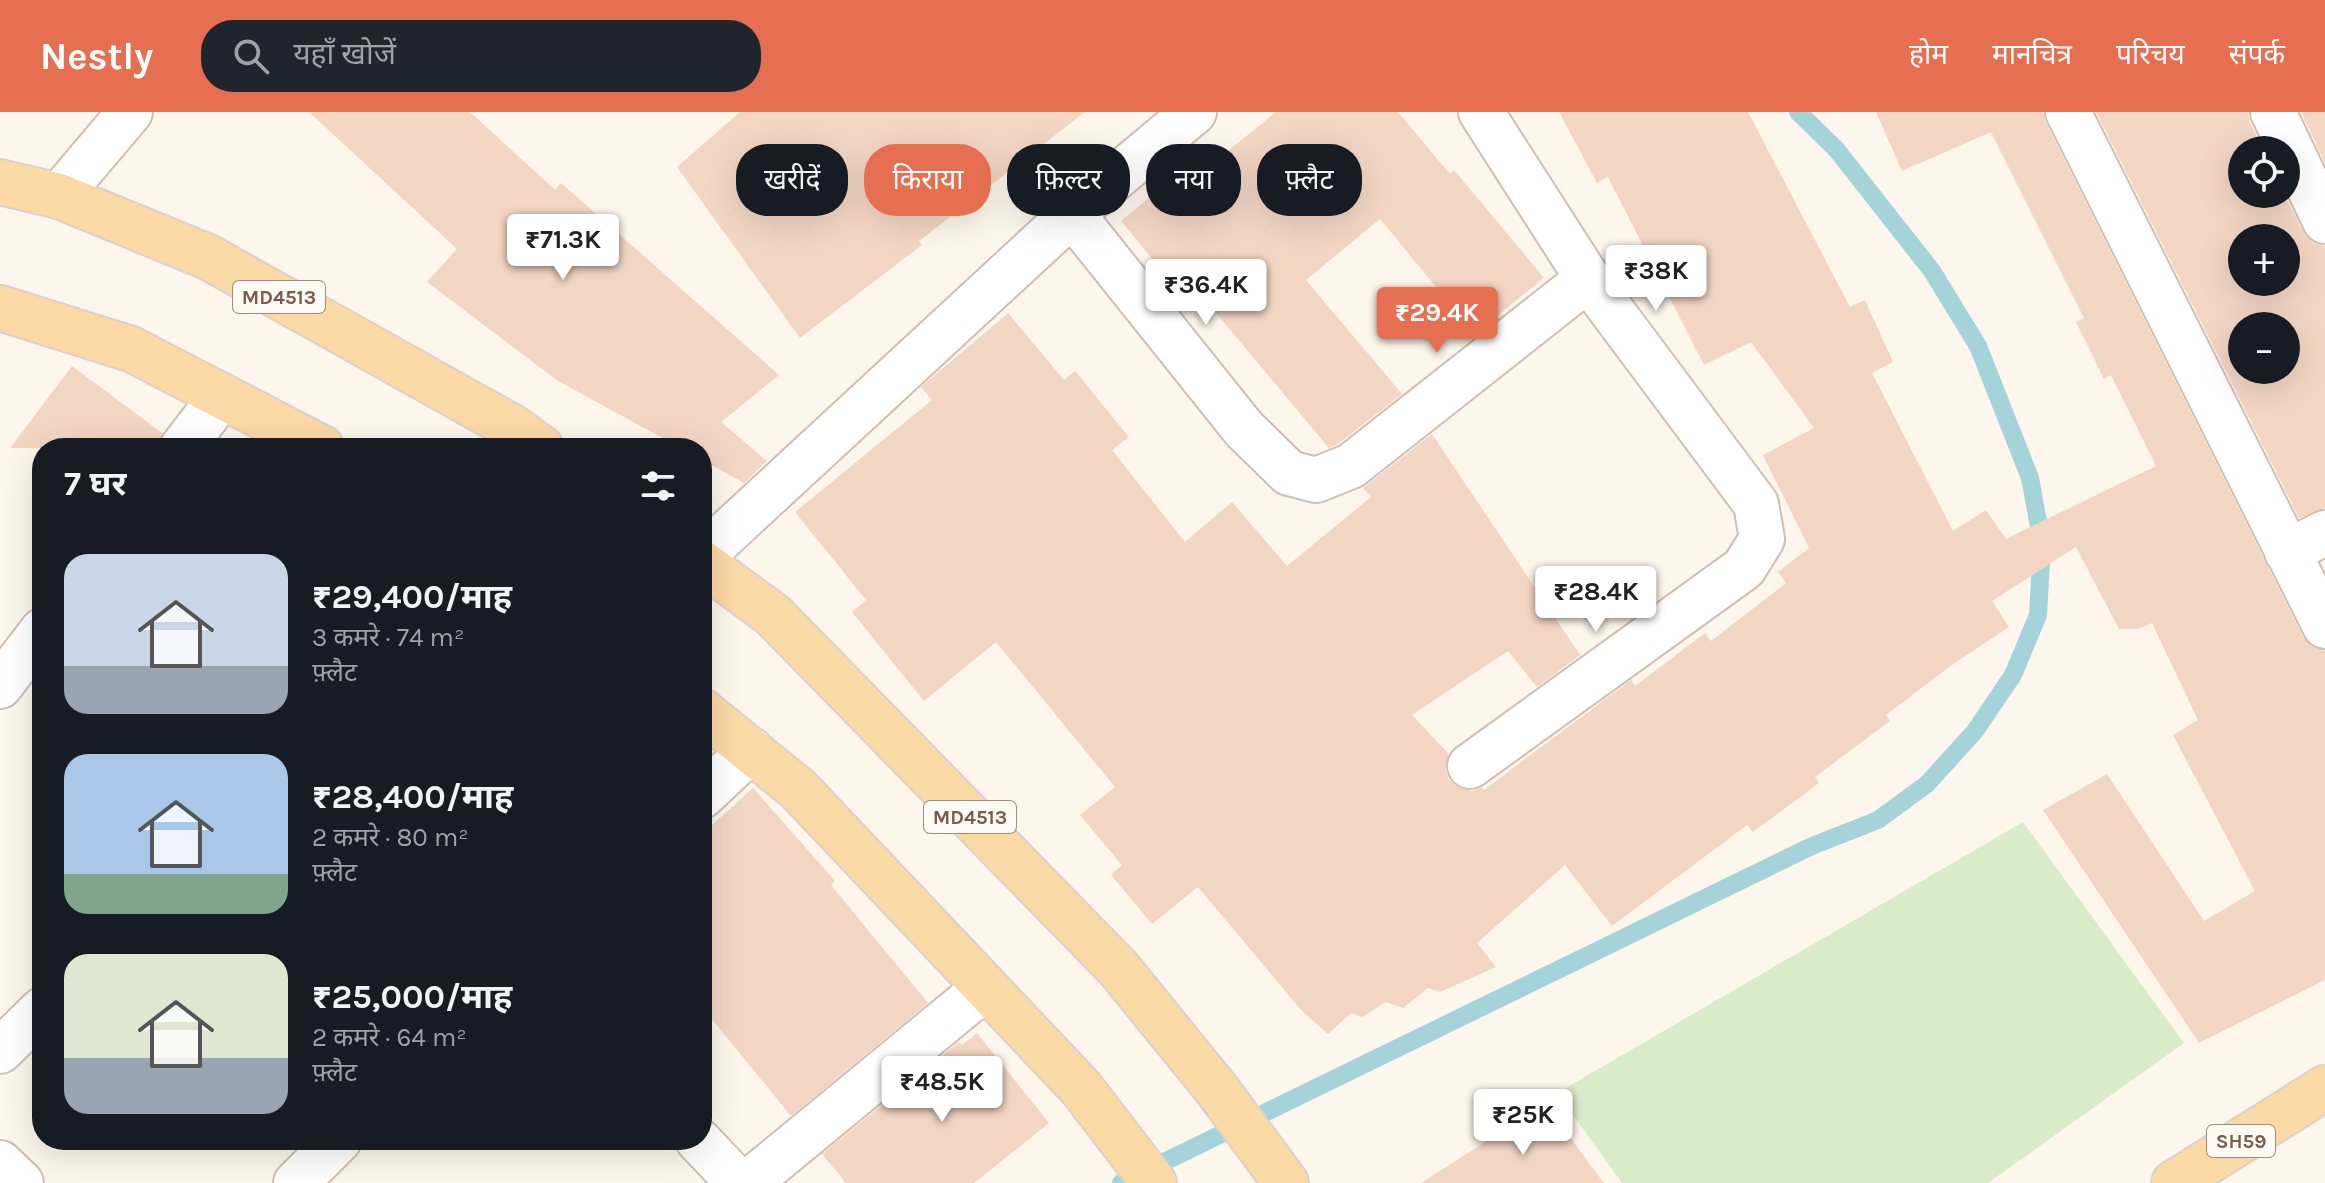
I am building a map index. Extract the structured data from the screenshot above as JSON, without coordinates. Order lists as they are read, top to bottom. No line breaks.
{"streets":{"main road":["MD4513","SH59"]},"page":{"header":"Nestly","search":"यहाँ खोजें","nav":["होम","मानचित्र","परिचय","संपर्क"],"map_buttons":["+","−"],"chip":["खरीदें","किराया","फ़िल्टर","नया","फ़्लैट"],"price":["₹71.3K","₹38K","₹36.4K","₹29.4K","₹28.4K","₹48.5K","₹25K"],"heading":"7 घर","list":[{"name":"₹29,400/माह","note":"3 कमरे · 74 m² · फ़्लैट"},{"name":"₹28,400/माह","note":"2 कमरे · 80 m² · फ़्लैट"},{"name":"₹25,000/माह","note":"2 कमरे · 64 m² · फ़्लैट"}]}}
